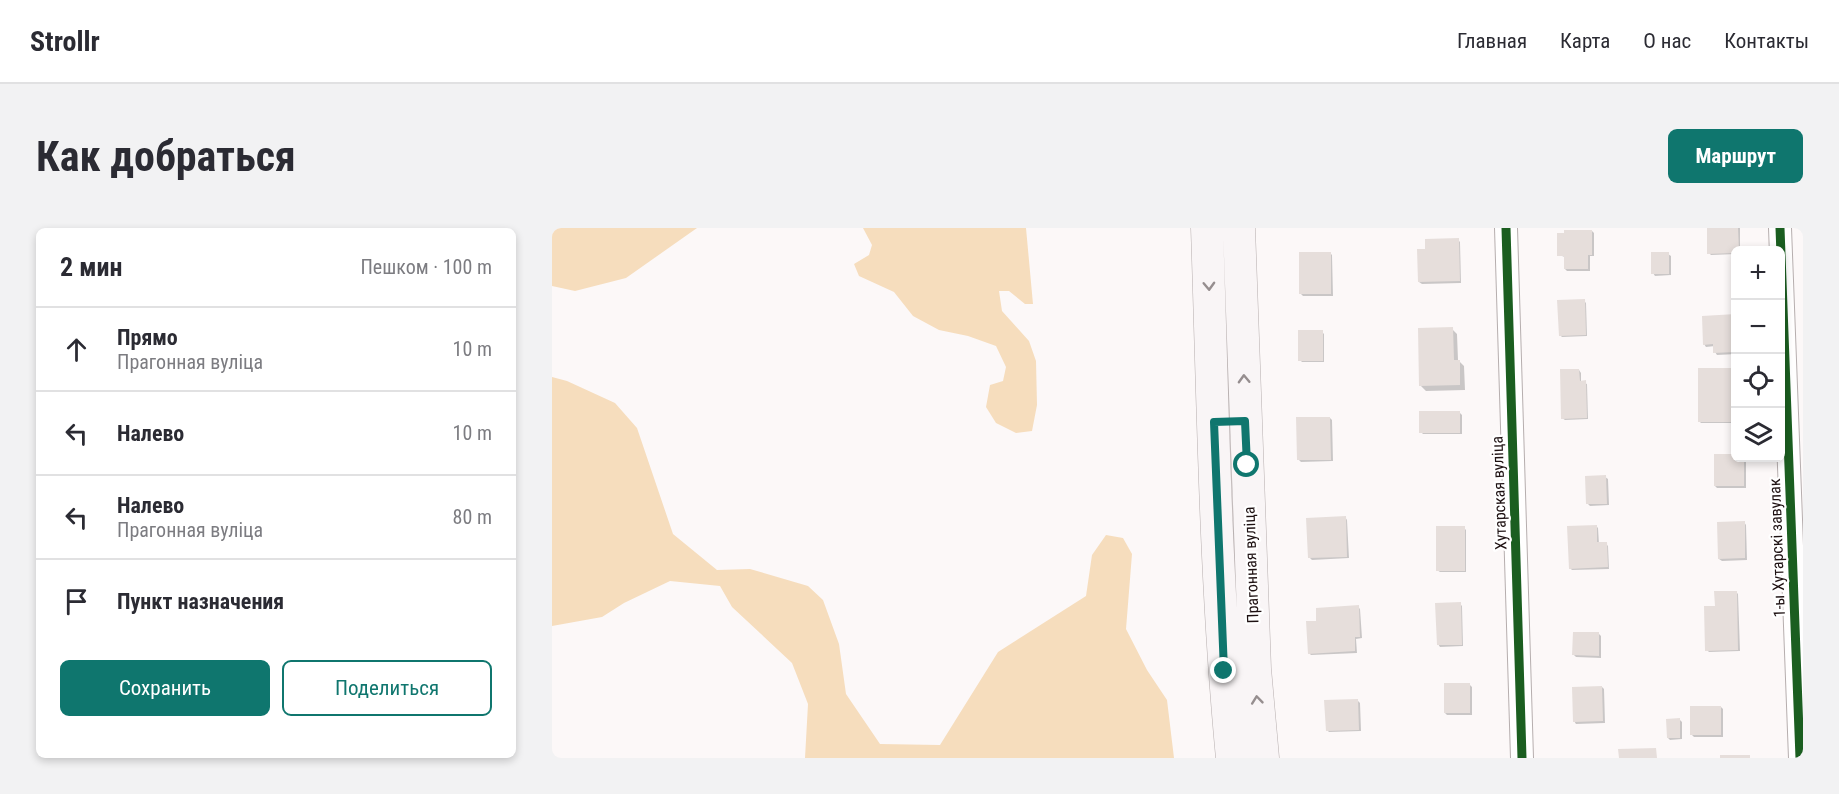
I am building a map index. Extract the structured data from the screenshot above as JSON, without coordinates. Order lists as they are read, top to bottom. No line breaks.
{"streets":{"main road":["Прагонная вуліца"],"street":["Хутарская вуліца","1-ы Хутарскі завулак"]},"page":{"header":"Strollr","nav":["Главная","Карта","О нас","Контакты"],"buttons":["Маршрут",["Сохранить","Поделиться"]],"title":"Как добраться","heading":["2 мин","Пешком · 100 m"],"map_buttons":["+","−"],"list":[["Прямо","Прагонная вуліца","10 m"],["Налево","10 m"],["Налево","Прагонная вуліца","80 m"],"Пункт назначения"]}}
